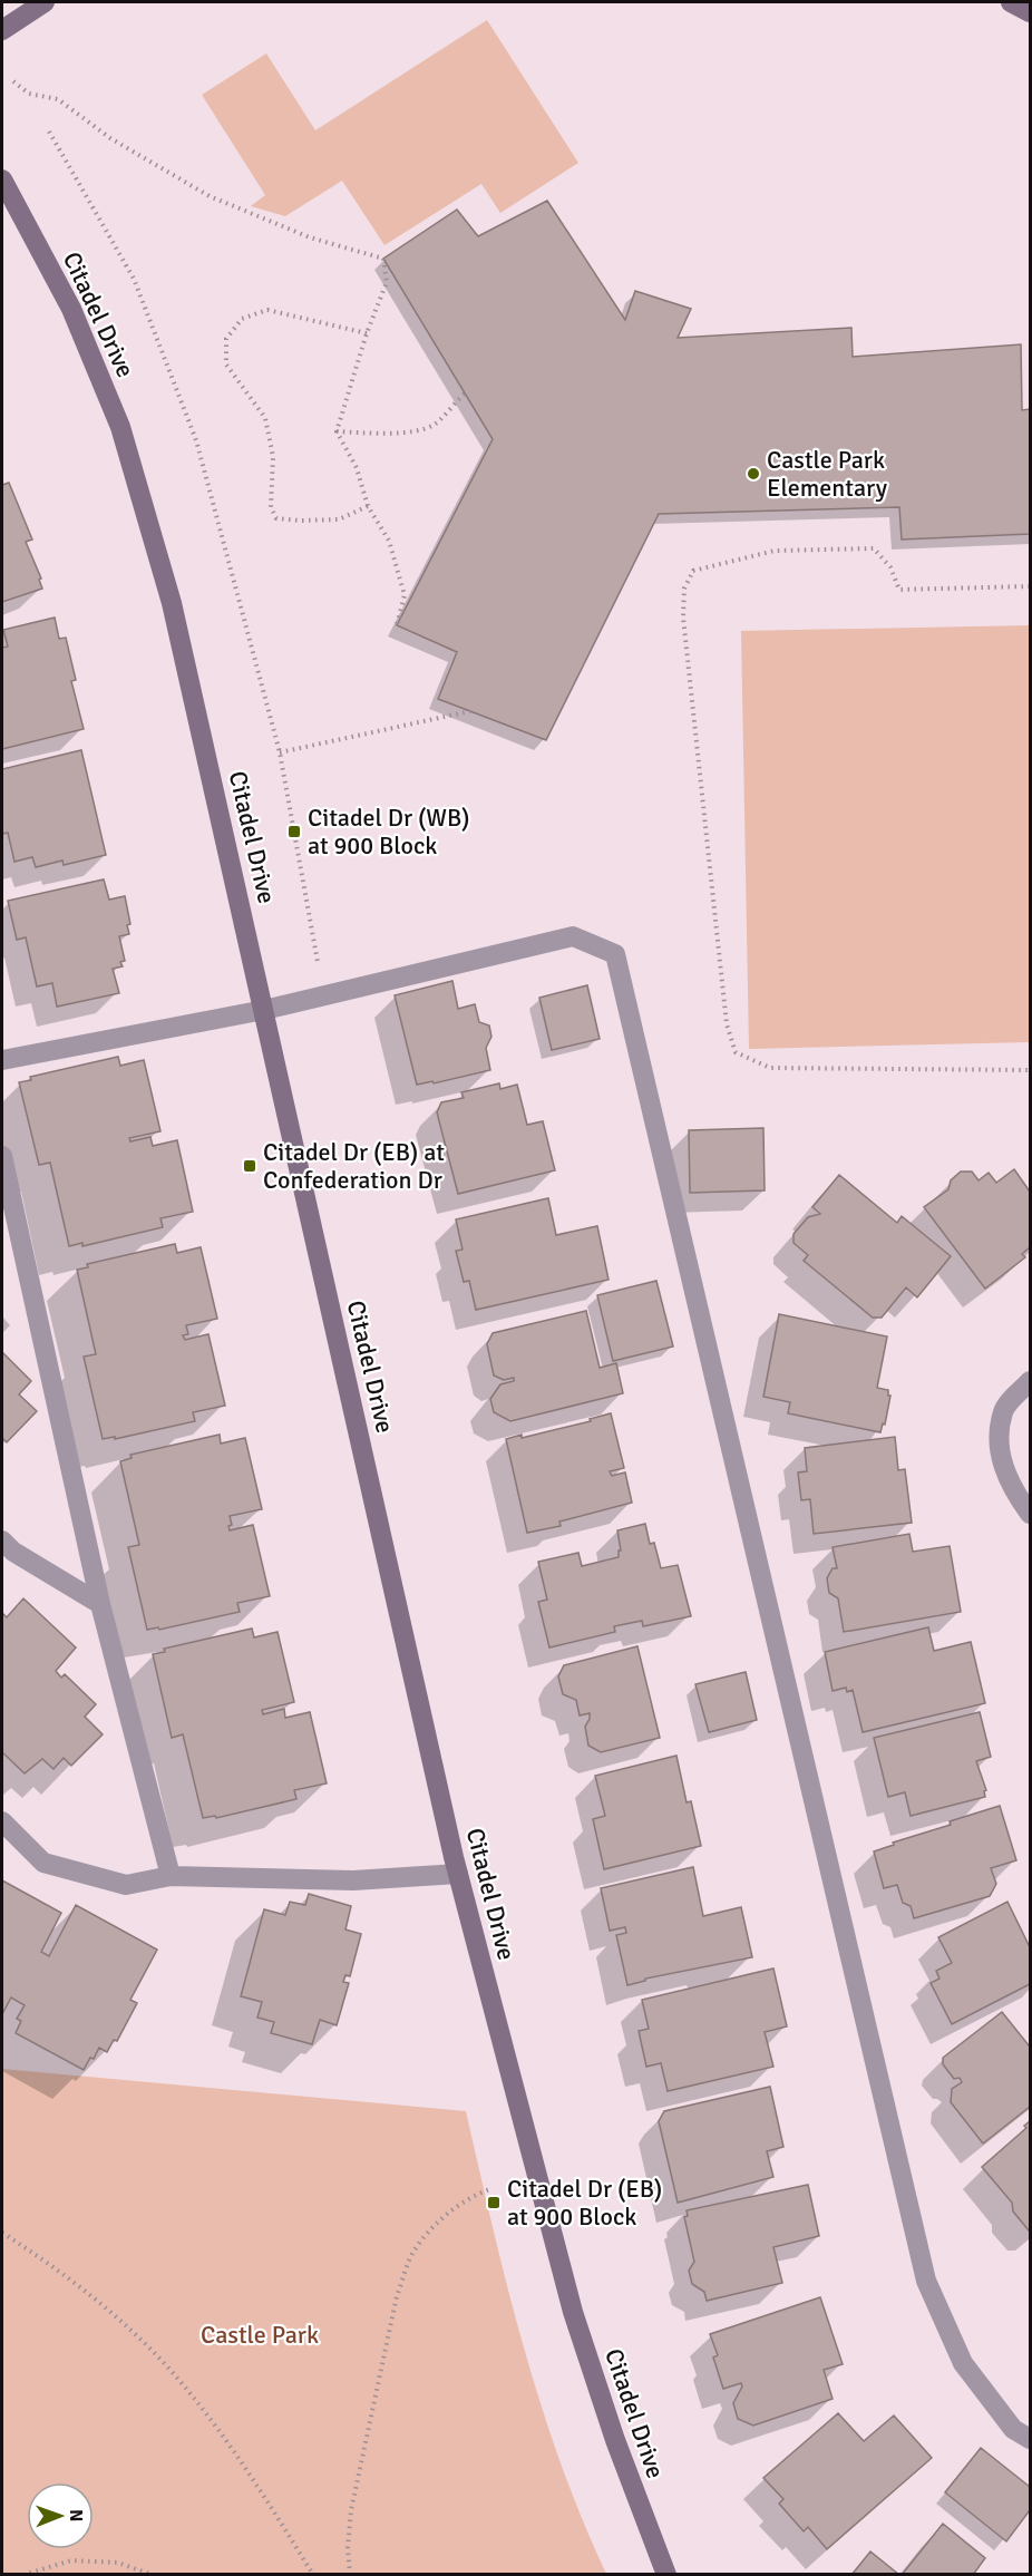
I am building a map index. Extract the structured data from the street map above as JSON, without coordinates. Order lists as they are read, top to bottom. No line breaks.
{"streets":{"street":["Citadel Drive"]},"parks":["Castle Park"],"places":{"other":["Castle Park Elementary"],"transit":["Citadel Dr (WB) at 900 Block","Citadel Dr (EB) at Confederation Dr","Citadel Dr (EB) at 900 Block"]},"north":"right"}
